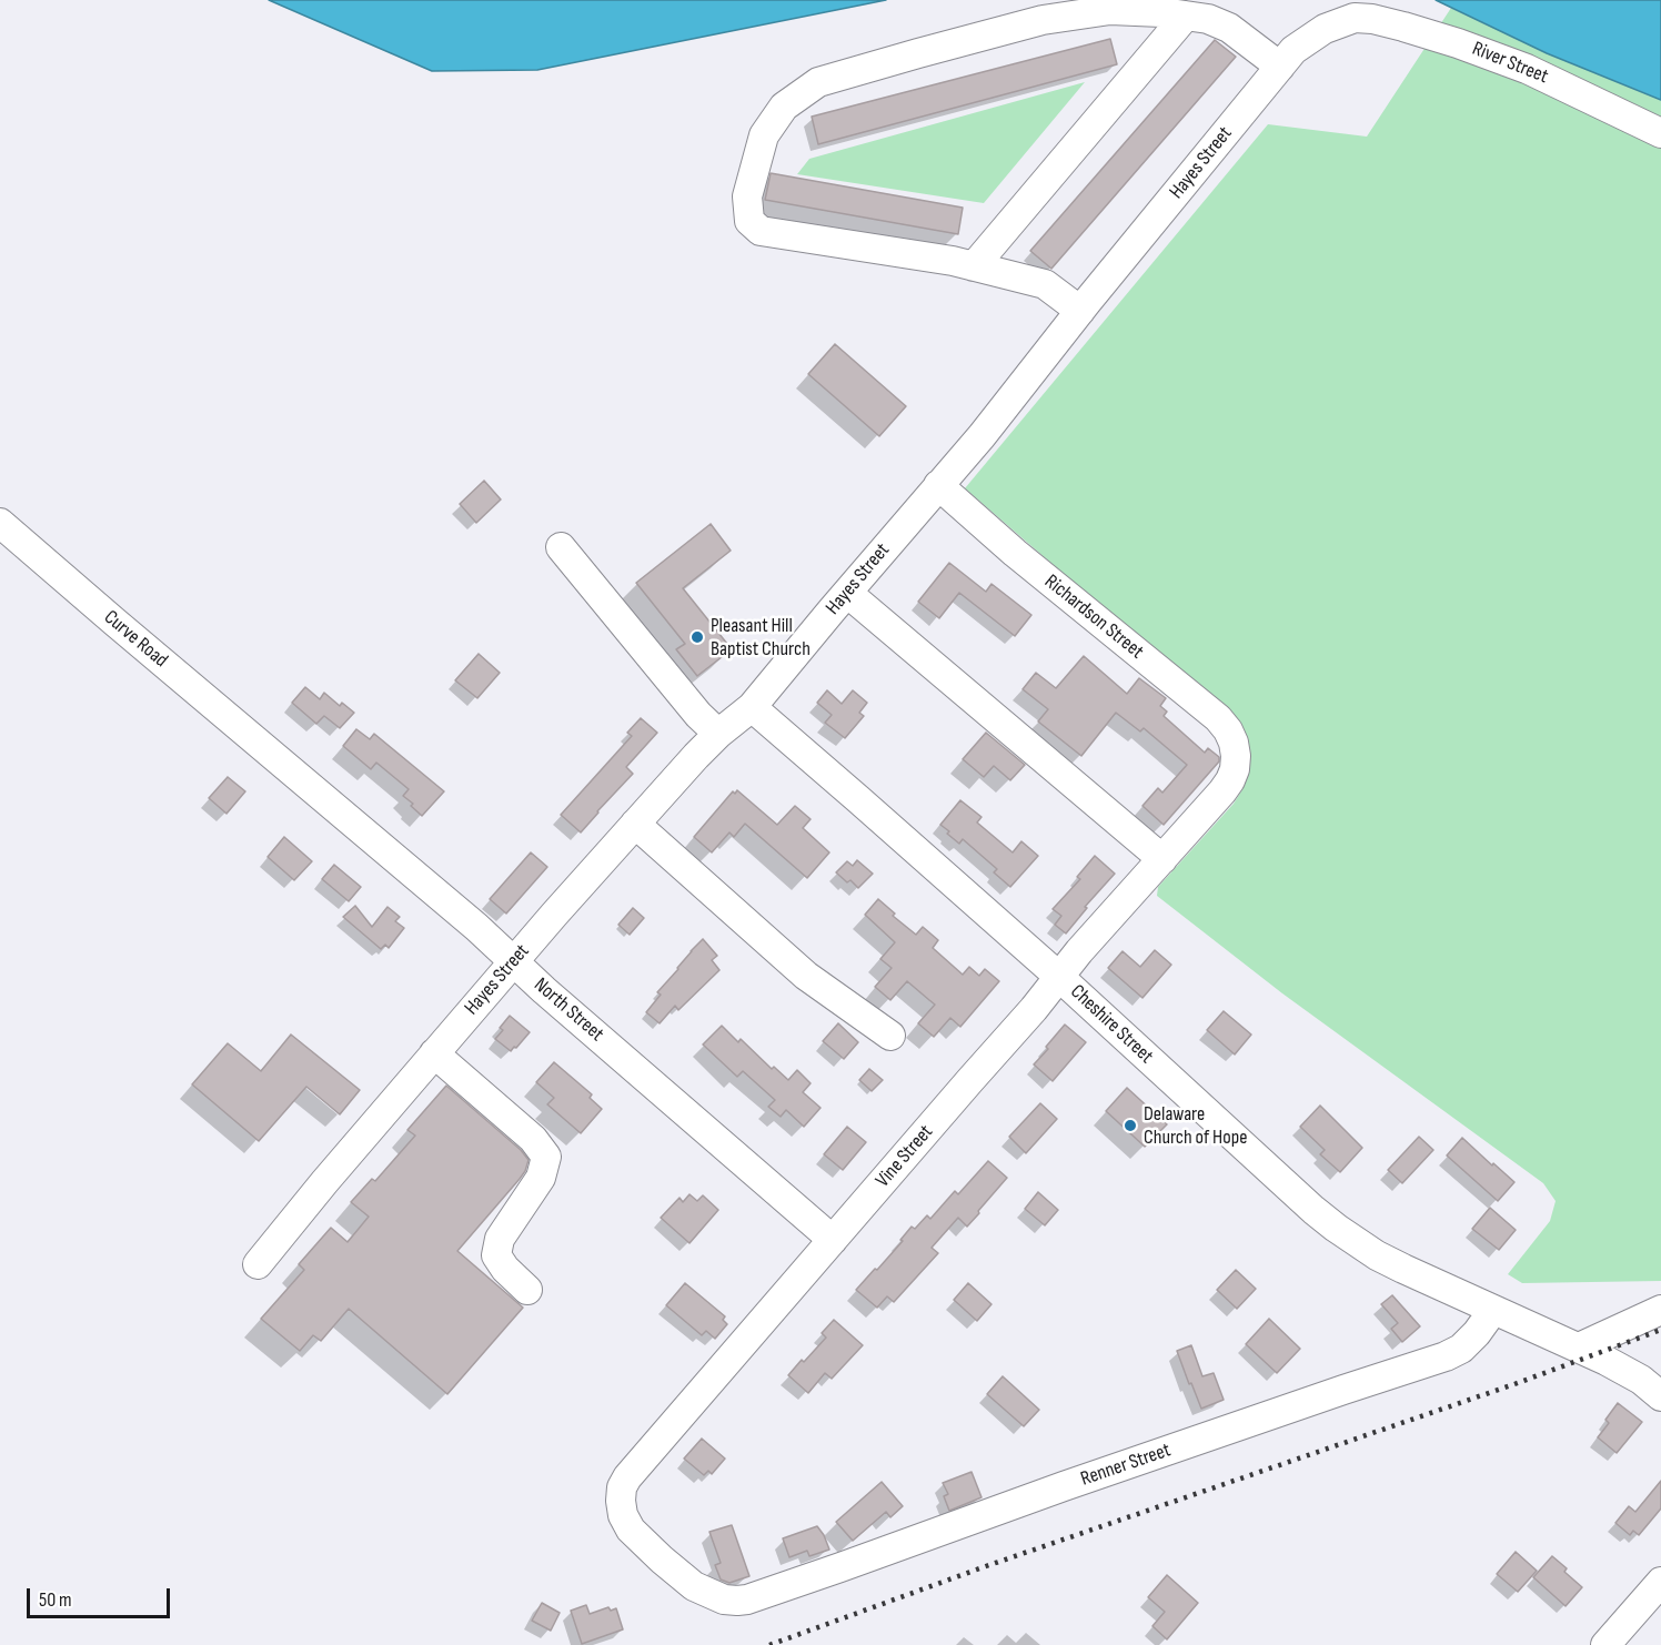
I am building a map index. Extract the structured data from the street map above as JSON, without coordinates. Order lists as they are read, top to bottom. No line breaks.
{"streets":{"street":["River Street","Hayes Street","Richardson Street","Curve Road","North Street","Cheshire Street","Vine Street","Renner Street"]},"crossings":[["River Street","Hayes Street"],["Hayes Street","Richardson Street"],["Hayes Street","North Street"],["Hayes Street","Cheshire Street"],["Richardson Street","Vine Street"],["Curve Road","North Street"],["North Street","Vine Street"],["Cheshire Street","Vine Street"],["Cheshire Street","Renner Street"],["Vine Street","Renner Street"]],"places":["Pleasant Hill Baptist Church","Delaware Church of Hope"],"scale_bar":"50 m"}
